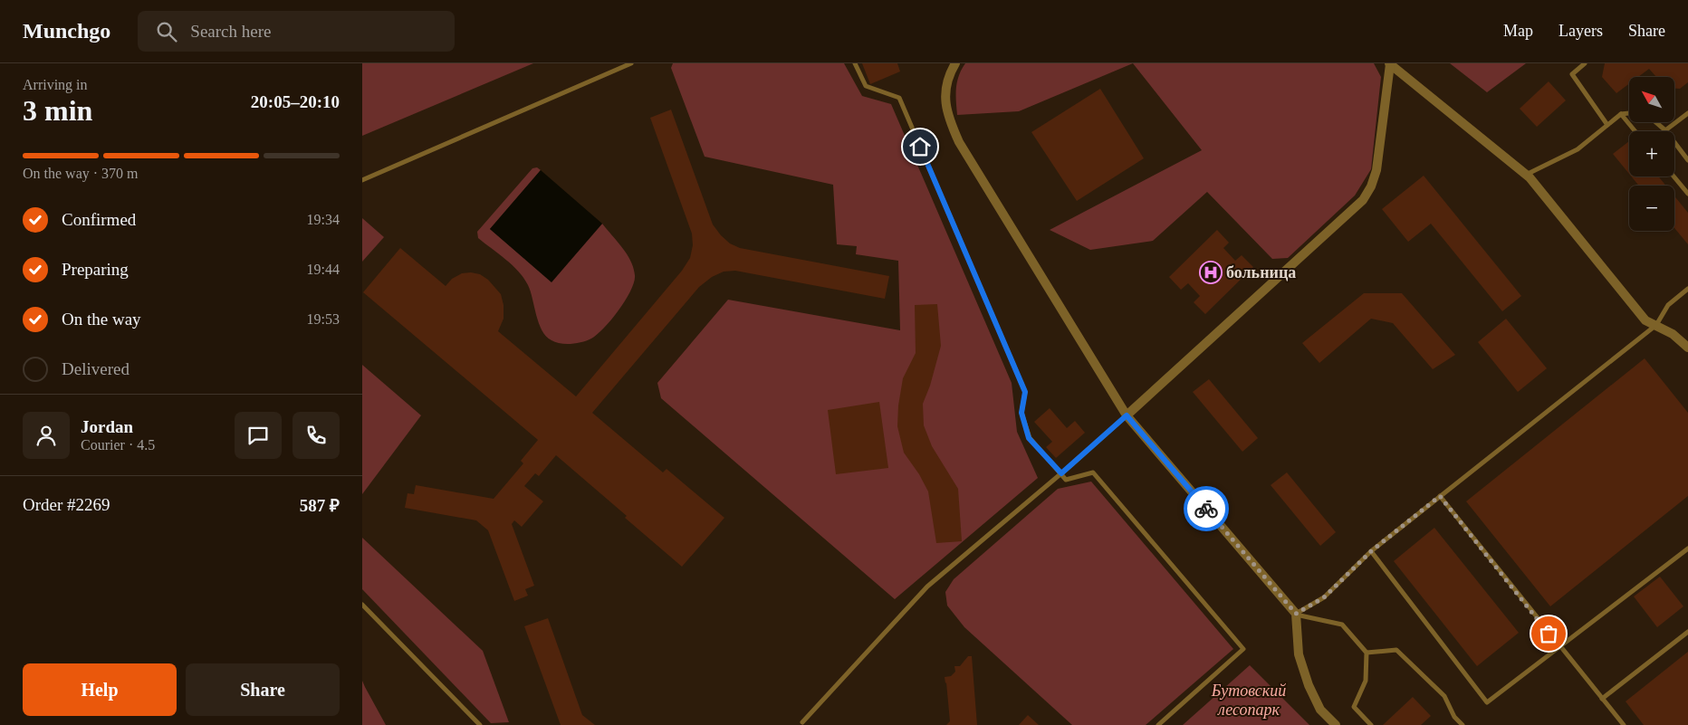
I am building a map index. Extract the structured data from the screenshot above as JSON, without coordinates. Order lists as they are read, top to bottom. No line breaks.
{"parks":["Бутовский лесопарк"],"places":{"hospital":["больница"]},"north":"top left","page":{"header":"Munchgo","search":"Search here","nav":["Map","Layers","Share"],"heading":["3 min","Arriving in","20:05–20:10"],"panel":["Jordan","Courier · 4.5","Order #2269","587 ₽"],"map_buttons":["+","−"],"bar":"On the way · 370 m","list":[["Confirmed","19:34"],["Preparing","19:44"],["On the way","19:53"],"Delivered"],"buttons":["Help","Share"]}}
